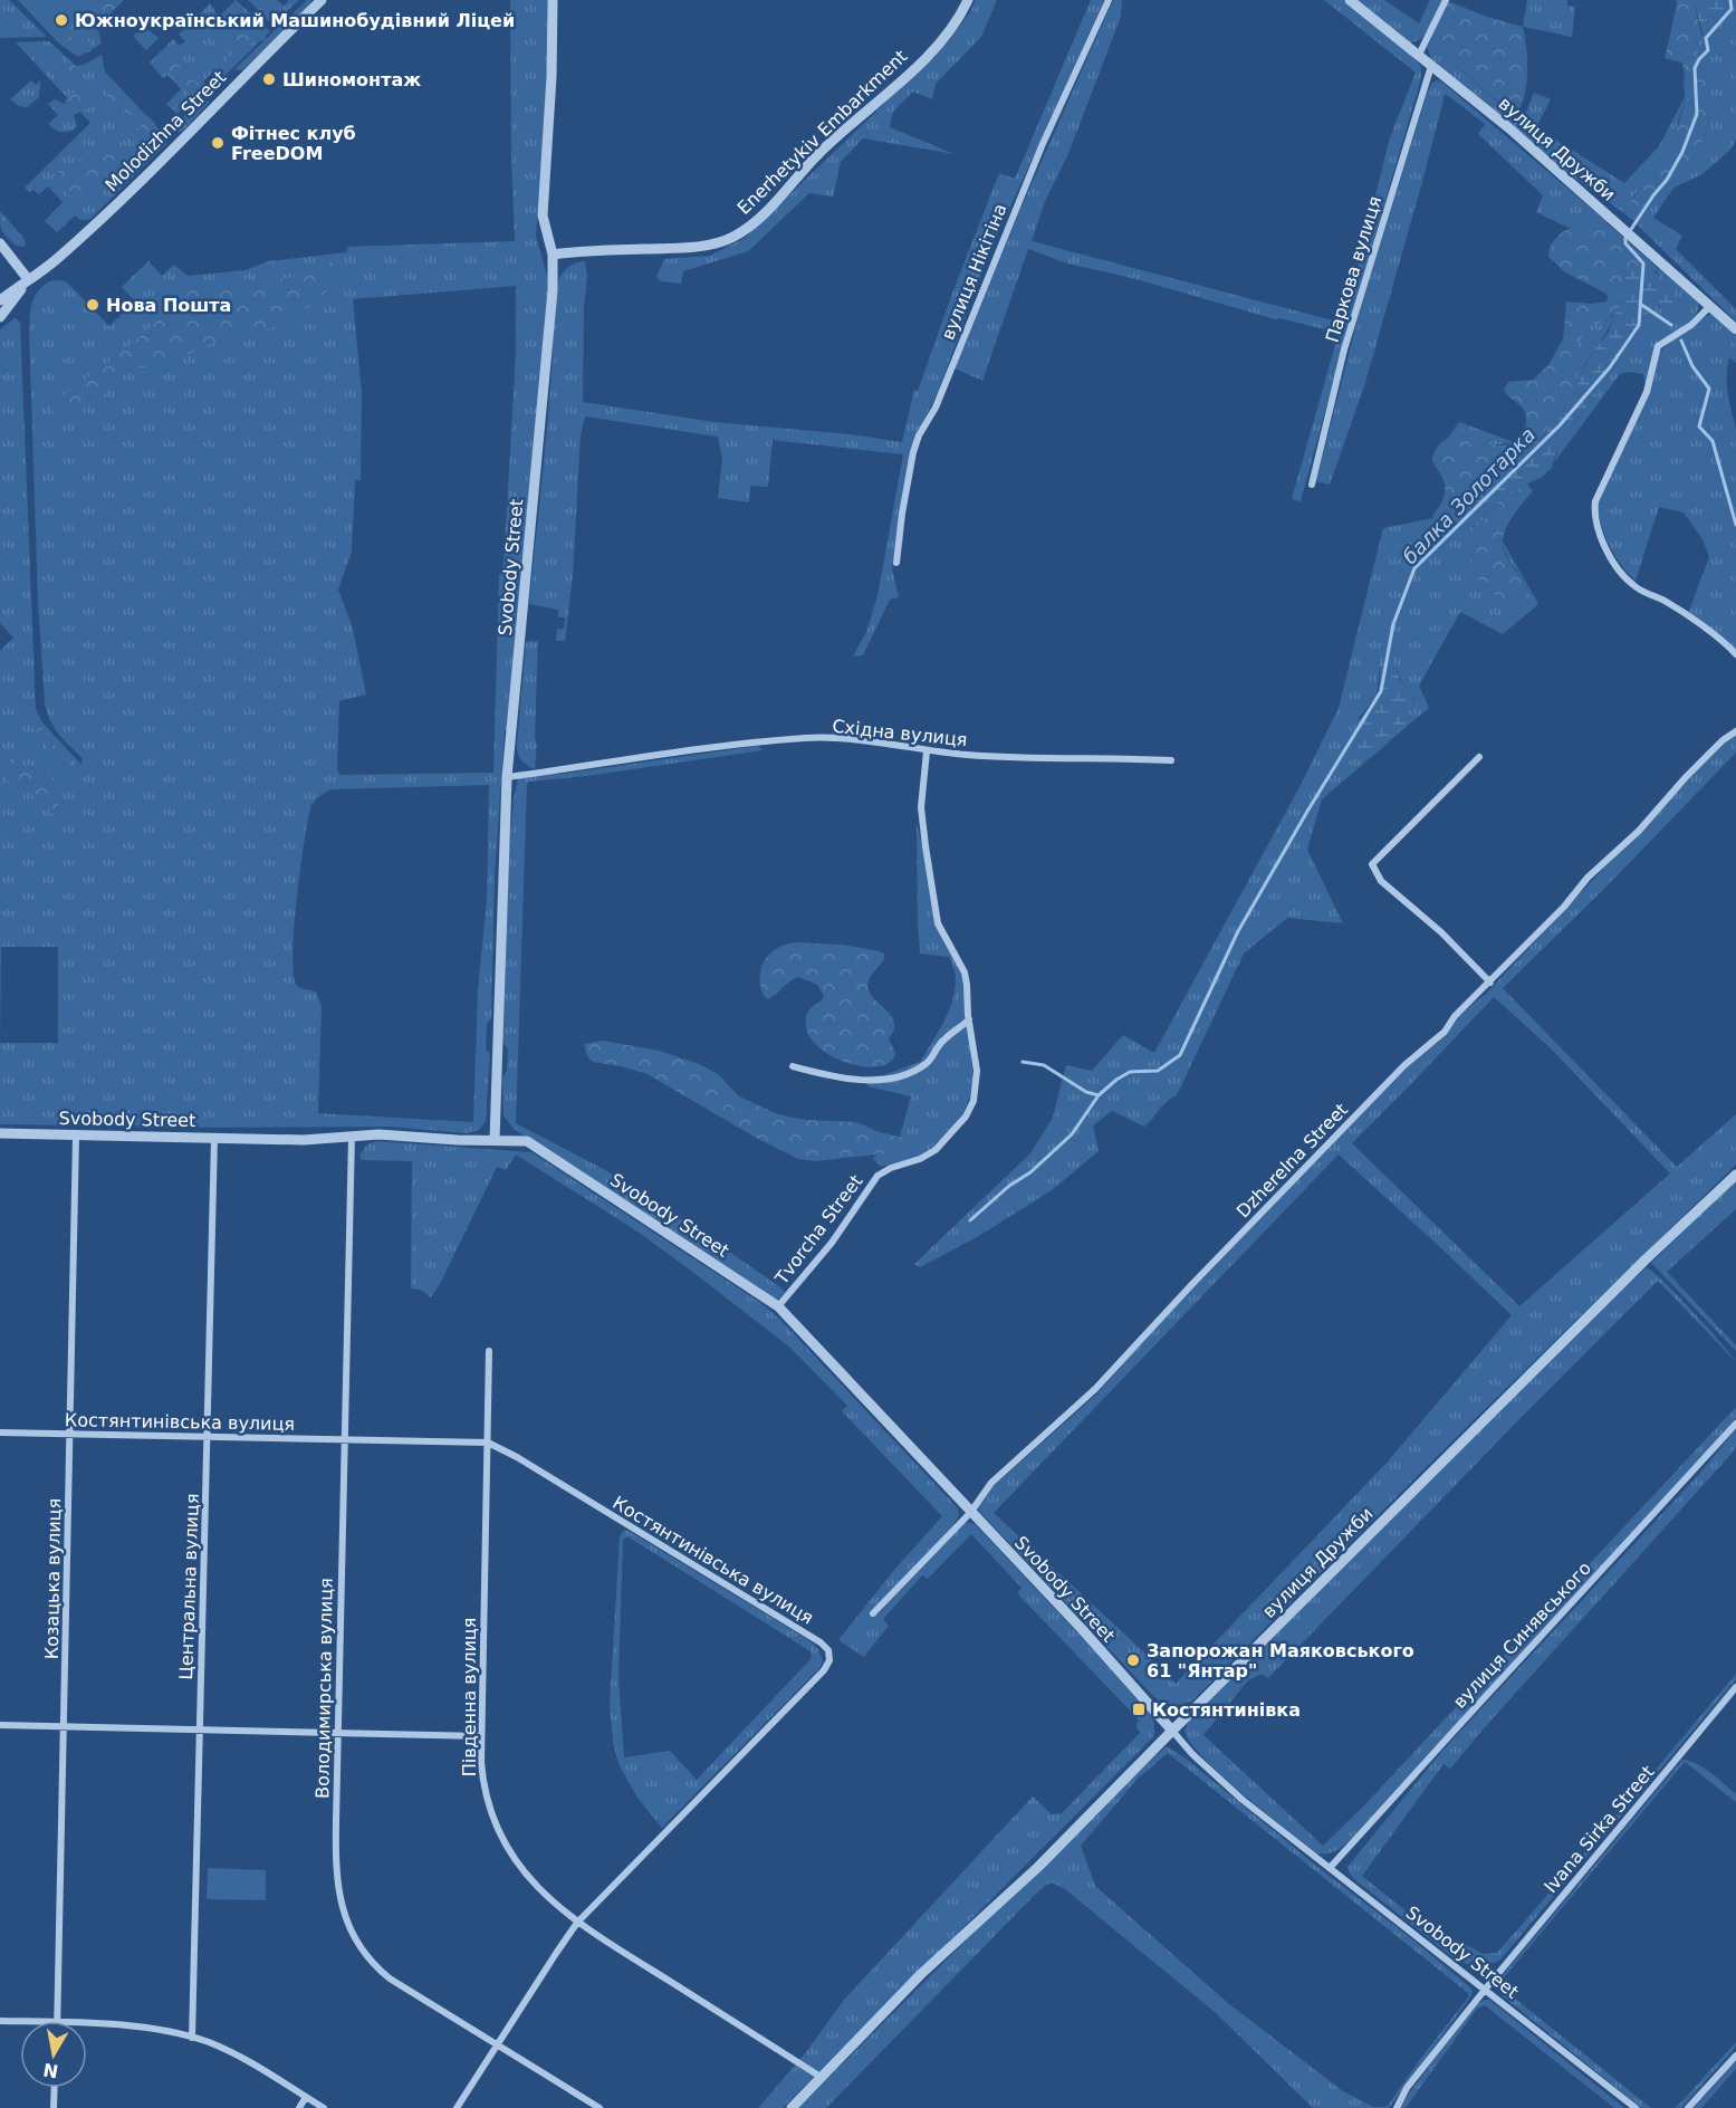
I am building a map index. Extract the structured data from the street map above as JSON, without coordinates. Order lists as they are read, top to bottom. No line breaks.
{"streets":{"street":["Molodizhna Street","Enerhetykiv Embarkment","вулиця Дружби","Паркова вулиця","вулиця Нікітіна","Svobody Street","Східна вулиця","Dzherelna Street","Tvorcha Street","Костянтинівська вулиця","Козацька вулиця","Центральна вулиця","вулиця Синявського","Володимирська вулиця","Південна вулиця","Ivana Sirka Street"]},"crossings":[["Enerhetykiv Embarkment","Svobody Street"],["вулиця Дружби","Паркова вулиця"],["вулиця Дружби","Svobody Street"],["вулиця Дружби","Південна вулиця"],["Svobody Street","Східна вулиця"],["Svobody Street","Dzherelna Street"],["Svobody Street","Tvorcha Street"],["Svobody Street","Козацька вулиця"],["Svobody Street","Центральна вулиця"],["Svobody Street","вулиця Синявського"],["Svobody Street","Володимирська вулиця"],["Svobody Street","Ivana Sirka Street"],["Східна вулиця","Tvorcha Street"],["Костянтинівська вулиця","Козацька вулиця"],["Костянтинівська вулиця","Центральна вулиця"],["Костянтинівська вулиця","Володимирська вулиця"],["Костянтинівська вулиця","Південна вулиця"]],"water":["балка Золотарка"],"places":{"other":["Южноукраїнський Машинобудівний Ліцей","Шиномонтаж","Фітнес клуб FreeDOM","Нова Пошта","Запорожан Маяковського 61 \"Янтар\""],"transit":["Костянтинівка"]},"north":"bottom"}
